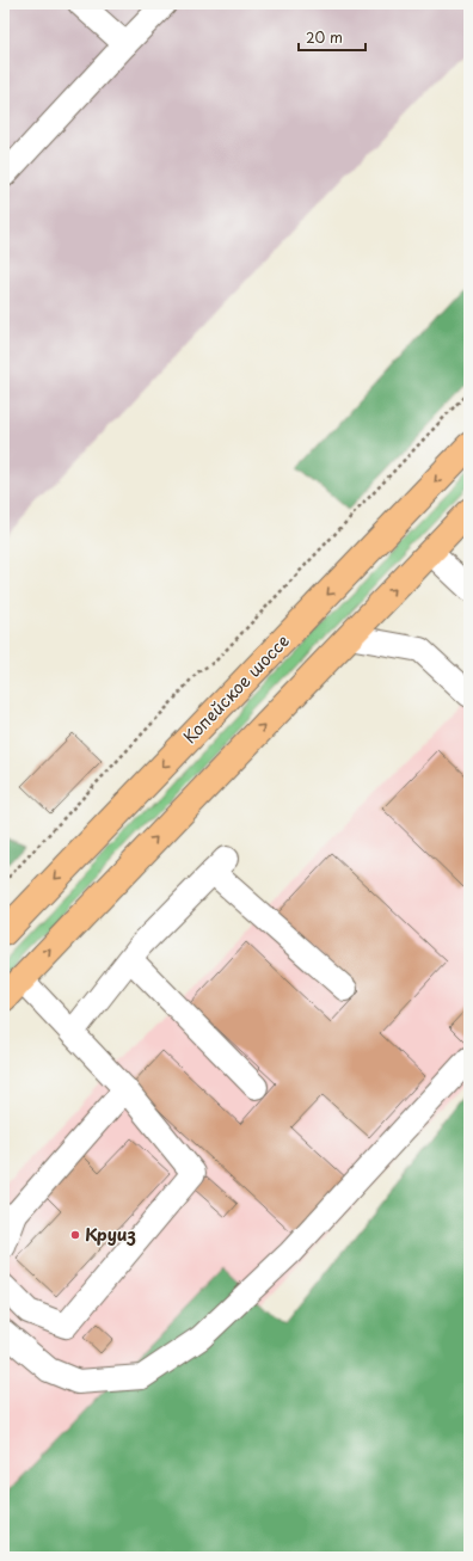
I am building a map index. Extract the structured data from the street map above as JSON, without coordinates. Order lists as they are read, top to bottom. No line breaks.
{"streets":{"main road":["Копейское шоссе"]},"places":["Круиз"],"scale_bar":"20 m"}
